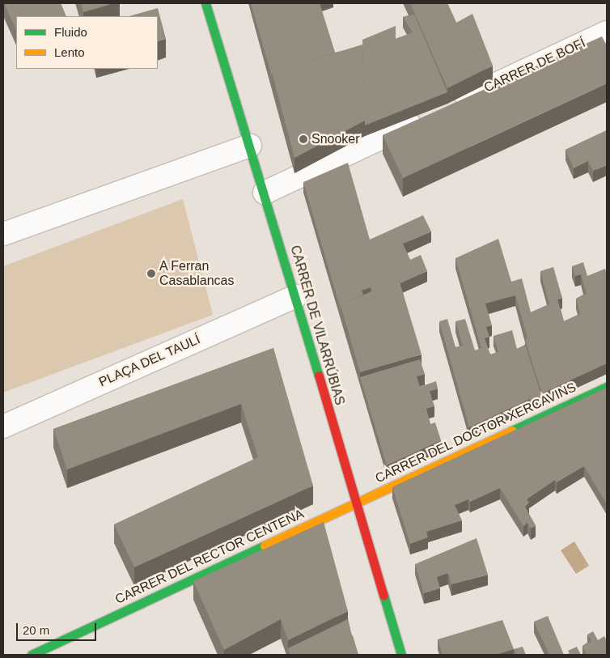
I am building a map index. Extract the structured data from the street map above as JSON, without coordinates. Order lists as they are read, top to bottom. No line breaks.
{"streets":{"main road":["CARRER DE VILARRÚBIAS","CARRER DEL DOCTOR XERCAVINS","CARRER DEL RECTOR CENTENA"],"street":["CARRER DE BOFÍ","PLAÇA DEL TAULÍ"]},"crossings":[["CARRER DE VILARRÚBIAS","PLAÇA DEL TAULÍ"],["CARRER DE VILARRÚBIAS","CARRER DEL DOCTOR XERCAVINS"],["CARRER DE VILARRÚBIAS","CARRER DEL RECTOR CENTENA"],["CARRER DEL DOCTOR XERCAVINS","CARRER DEL RECTOR CENTENA"]],"places":["Snooker","A Ferran Casablancas"],"legend":["Fluido","Lento"],"scale_bar":"20 m"}
